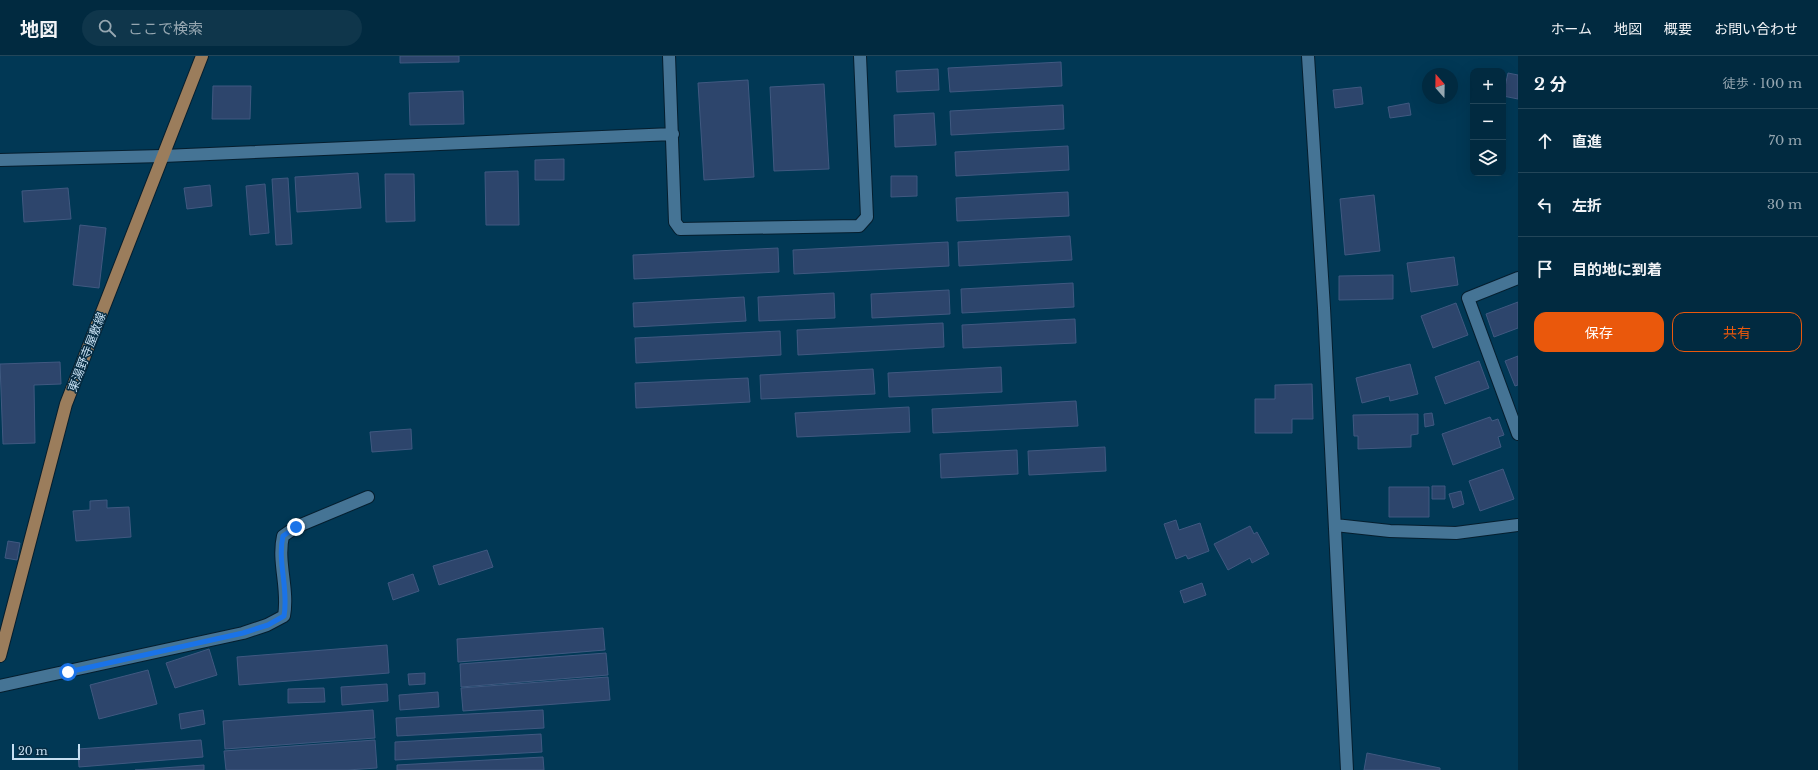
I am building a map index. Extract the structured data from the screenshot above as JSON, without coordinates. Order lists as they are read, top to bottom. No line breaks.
{"streets":{"main road":["東湯野寺屋敷線"]},"scale_bar":"20 m","north":"top","page":{"header":"地図","search":"ここで検索","nav":["ホーム","地図","概要","お問い合わせ"],"heading":["2 分","徒歩 · 100 m"],"map_buttons":["+","−"],"list":[["直進","70 m"],["左折","30 m"],"目的地に到着"],"buttons":["保存","共有"],"scale":"20 m"}}
